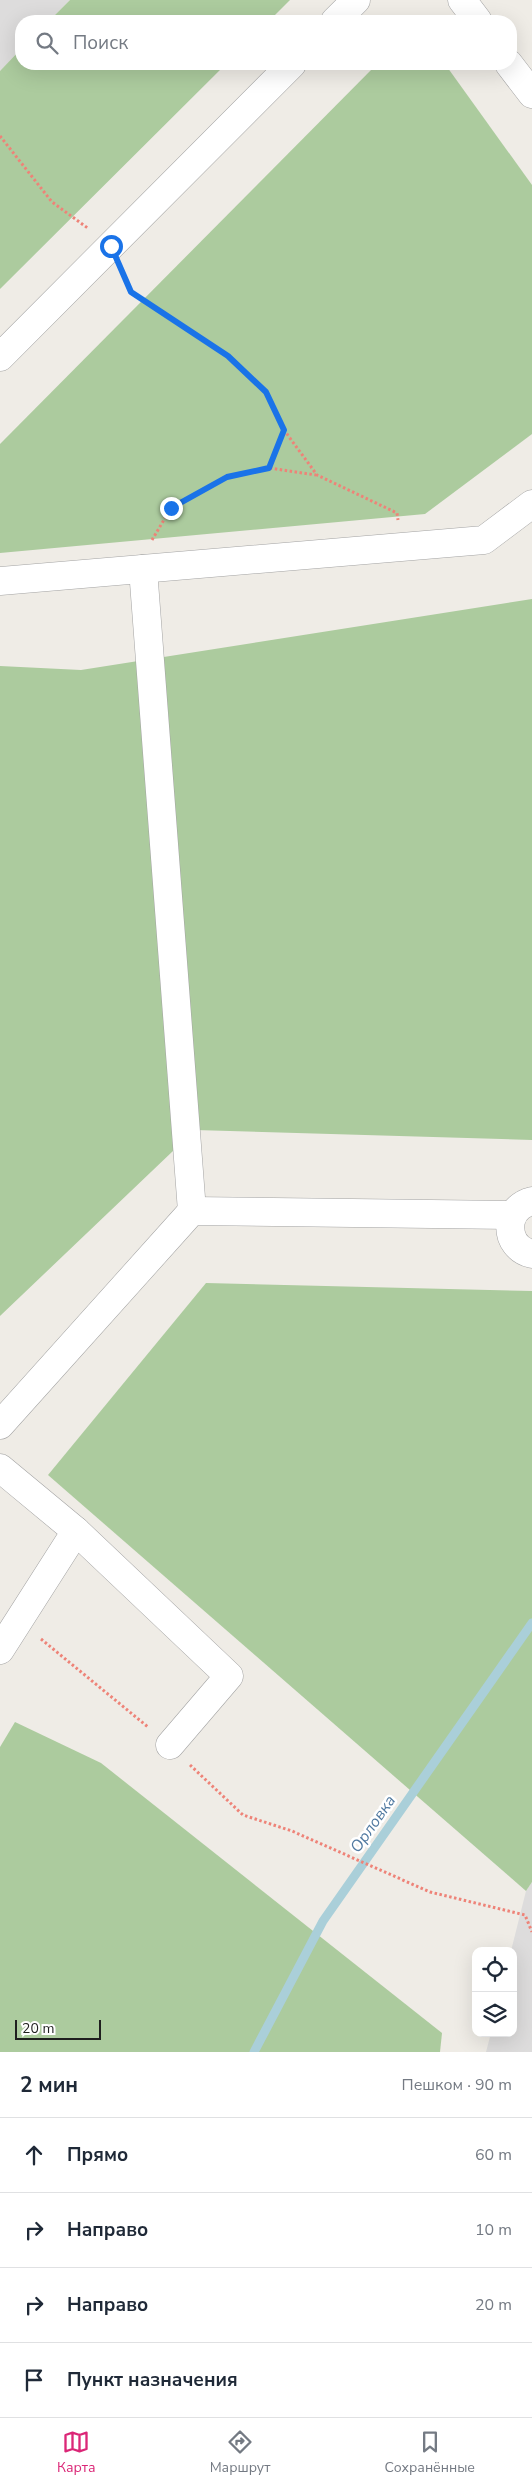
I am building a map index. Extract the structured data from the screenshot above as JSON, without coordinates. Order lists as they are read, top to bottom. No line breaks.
{"water":["Орловка"],"scale_bar":"20 m","page":{"search":"Поиск","scale":"20 m","heading":["2 мин","Пешком · 90 m"],"list":[["Прямо","60 m"],["Направо","10 m"],["Направо","20 m"],"Пункт назначения"],"nav":["Карта","Маршрут","Сохранённые"]}}
